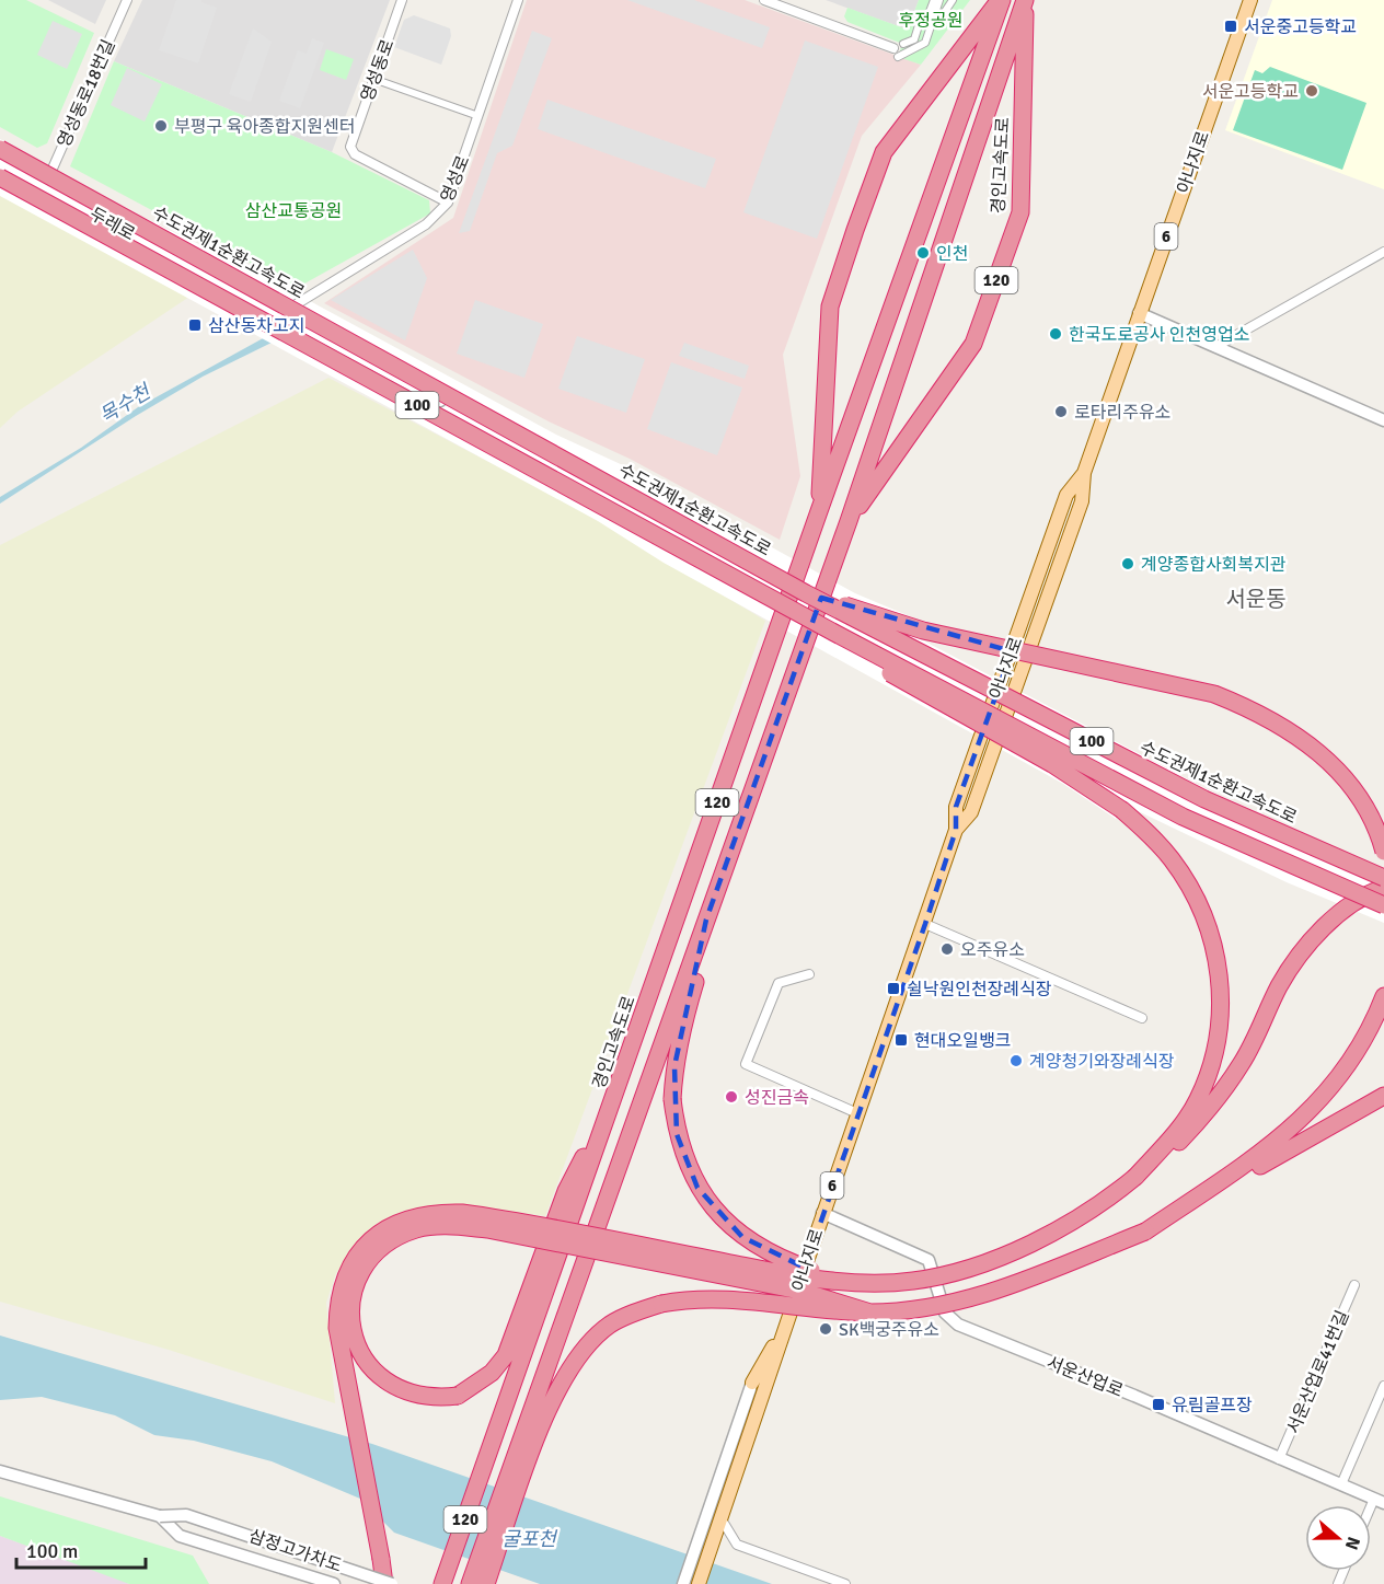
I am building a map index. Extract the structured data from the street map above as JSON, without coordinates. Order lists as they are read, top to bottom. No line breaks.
{"streets":{"highway":["경인고속도로","수도권제1순환고속도로","120","100"],"main road":["아나지로","6"],"street":["영성동로","영성동로18번길","영성로","두레로","서운산업로41번길","서운산업로","삼정고가차도"]},"crossings":[["영성동로","영성로"],["영성동로18번길","두레로"],["아나지로","서운산업로"],["영성로","두레로"],["서운산업로41번길","서운산업로"]],"districts":["서운동"],"water":["목수천","굴포천"],"parks":["후정공원","삼산교통공원"],"places":{"transit":["서운중고등학교","삼산동차고지","쉴낙원인천장례식장","현대오일뱅크","유림골프장"],"other":["서운고등학교","부평구 육아종합지원센터","인천","한국도로공사 인천영업소","로타리주유소","계양종합사회복지관","오주유소","계양청기와장례식장","성진금속","SK백궁주유소"]},"scale_bar":"100 m","north":"right"}
